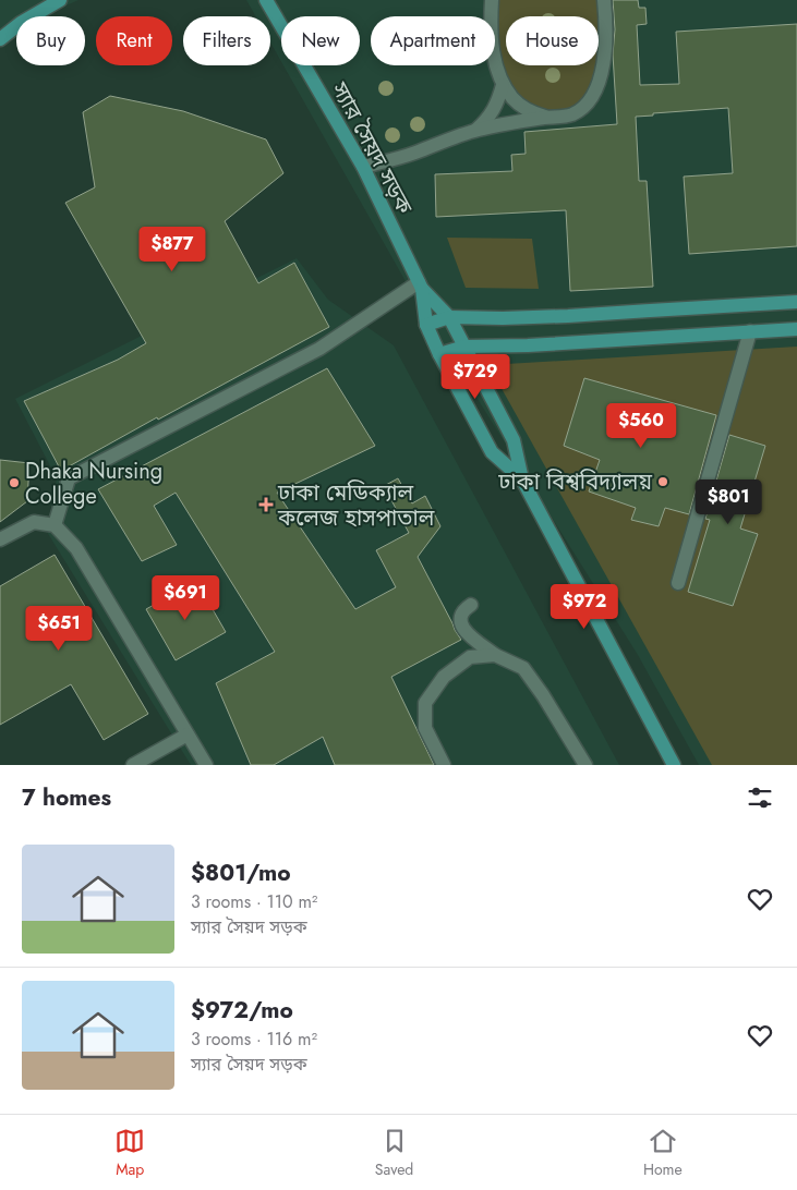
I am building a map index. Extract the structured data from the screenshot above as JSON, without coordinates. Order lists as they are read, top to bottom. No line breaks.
{"streets":{"main road":["স্যার সৈয়দ সড়ক"]},"places":{"other":["ঢাকা বিশ্ববিদ্যালয়","Dhaka Nursing College"],"health":["ঢাকা মেডিক্যাল কলেজ হাসপাতাল"]},"page":{"chip":["Buy","Rent","Filters","New","Apartment","House"],"price":["$877","$729","$560","$801","$691","$972","$651"],"heading":"7 homes","list":[{"name":"$801/mo","note":"3 rooms · 110 m² · স্যার সৈয়দ সড়ক"},{"name":"$972/mo","note":"3 rooms · 116 m² · স্যার সৈয়দ সড়ক"}],"tabs":["Map","Saved","Home"]}}
